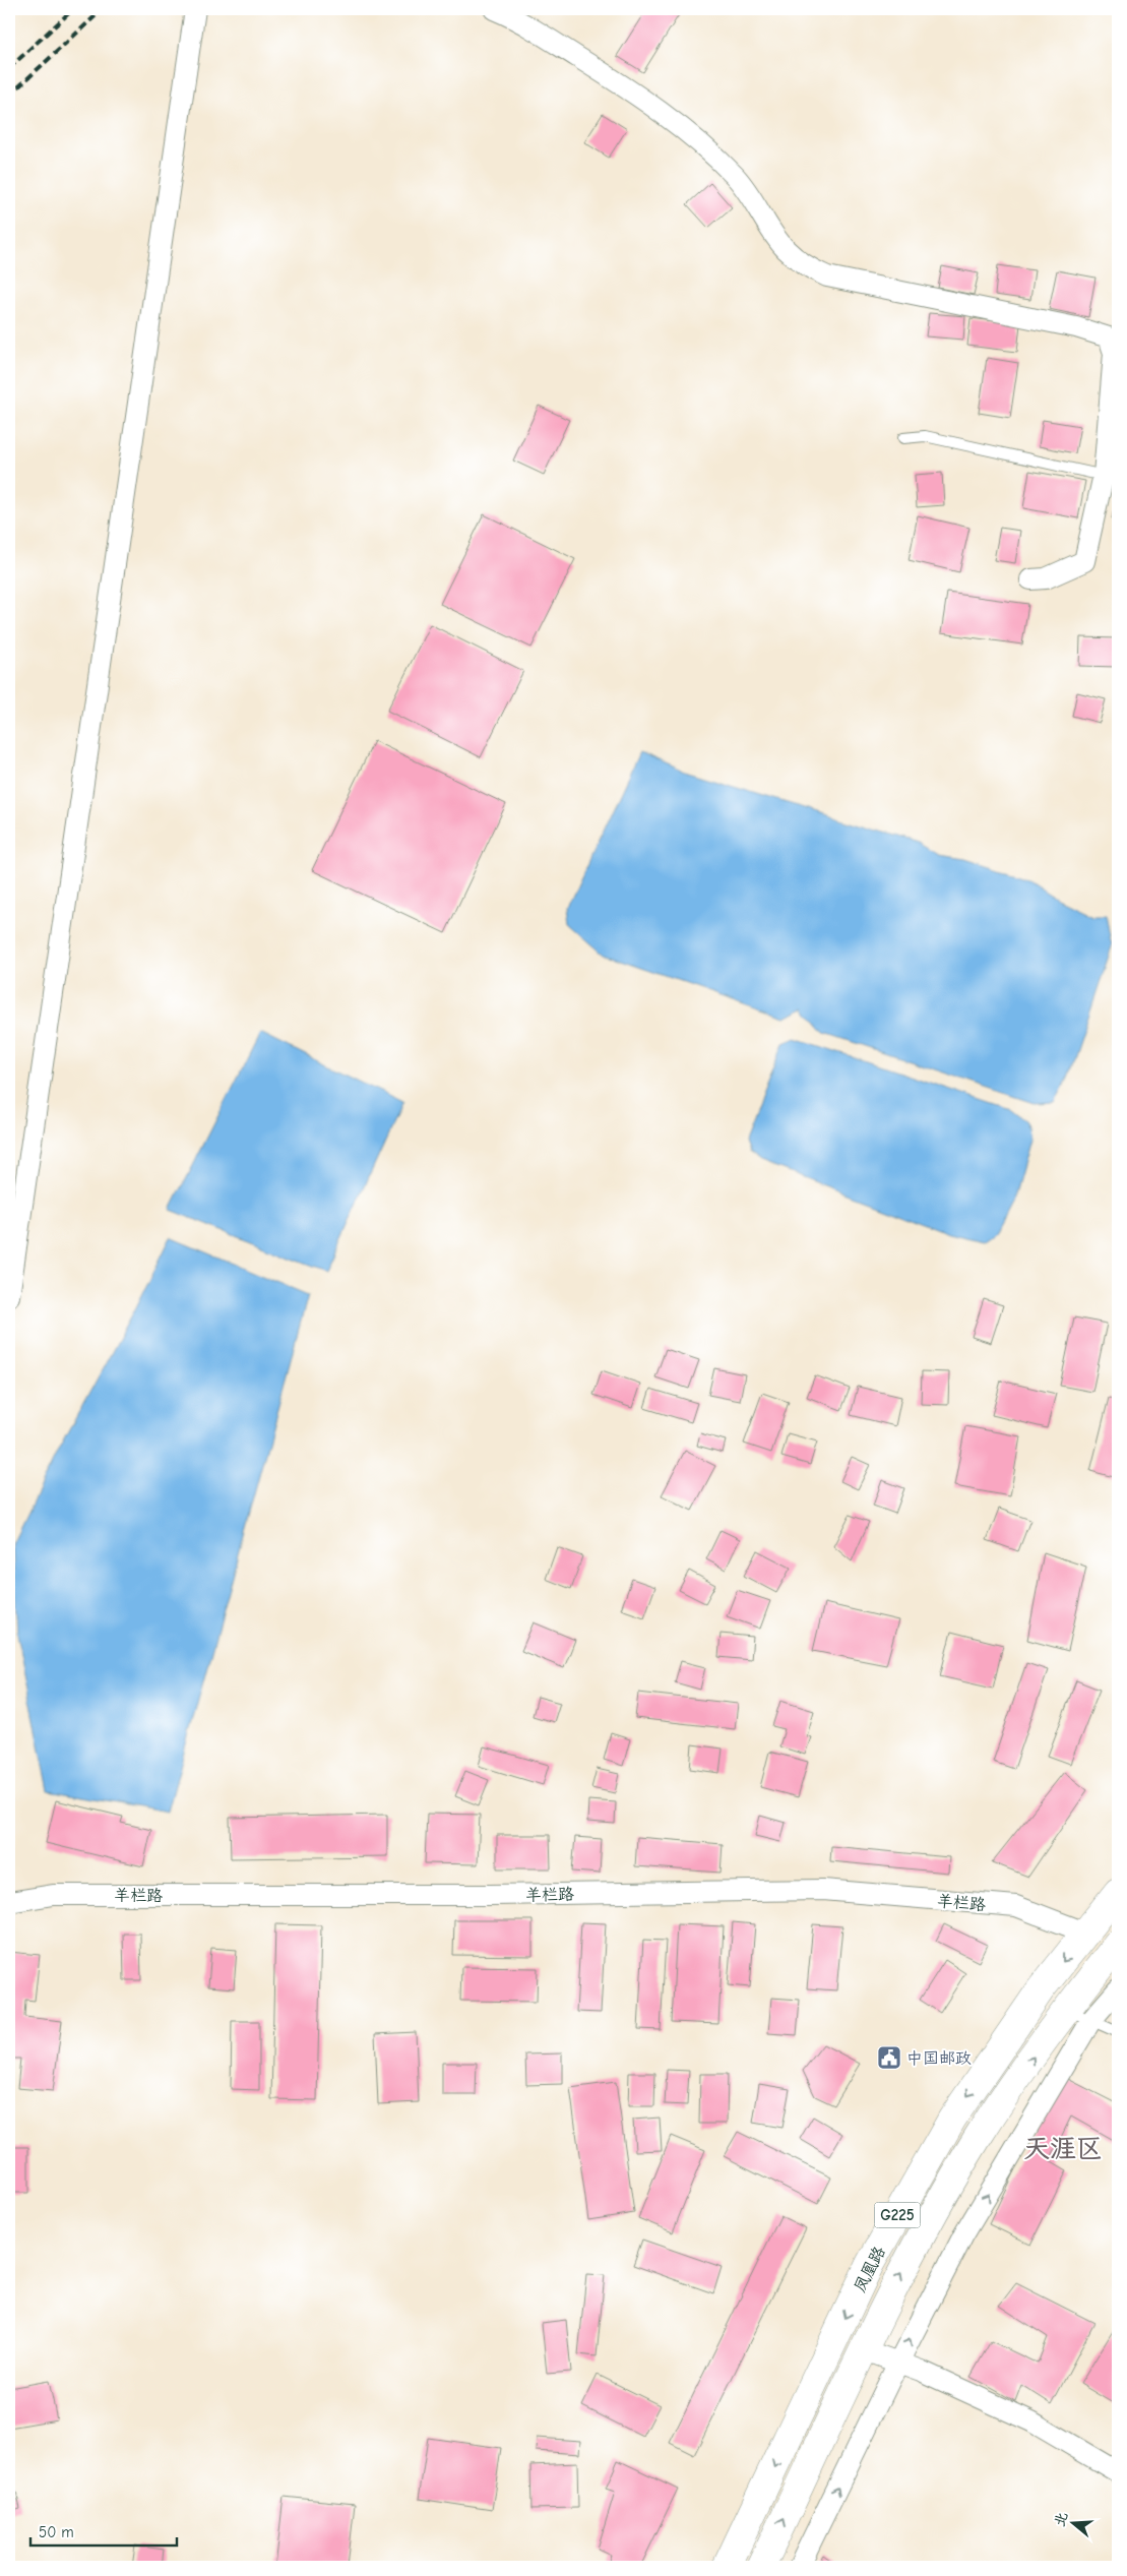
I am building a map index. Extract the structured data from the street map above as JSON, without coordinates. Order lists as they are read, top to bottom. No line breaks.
{"streets":{"highway":["G225","凤凰路"],"street":["羊栏路"]},"crossings":[["羊栏路","凤凰路"]],"districts":["天涯区"],"places":{"public building":["中国邮政"]},"scale_bar":"50 m","north":"left"}
